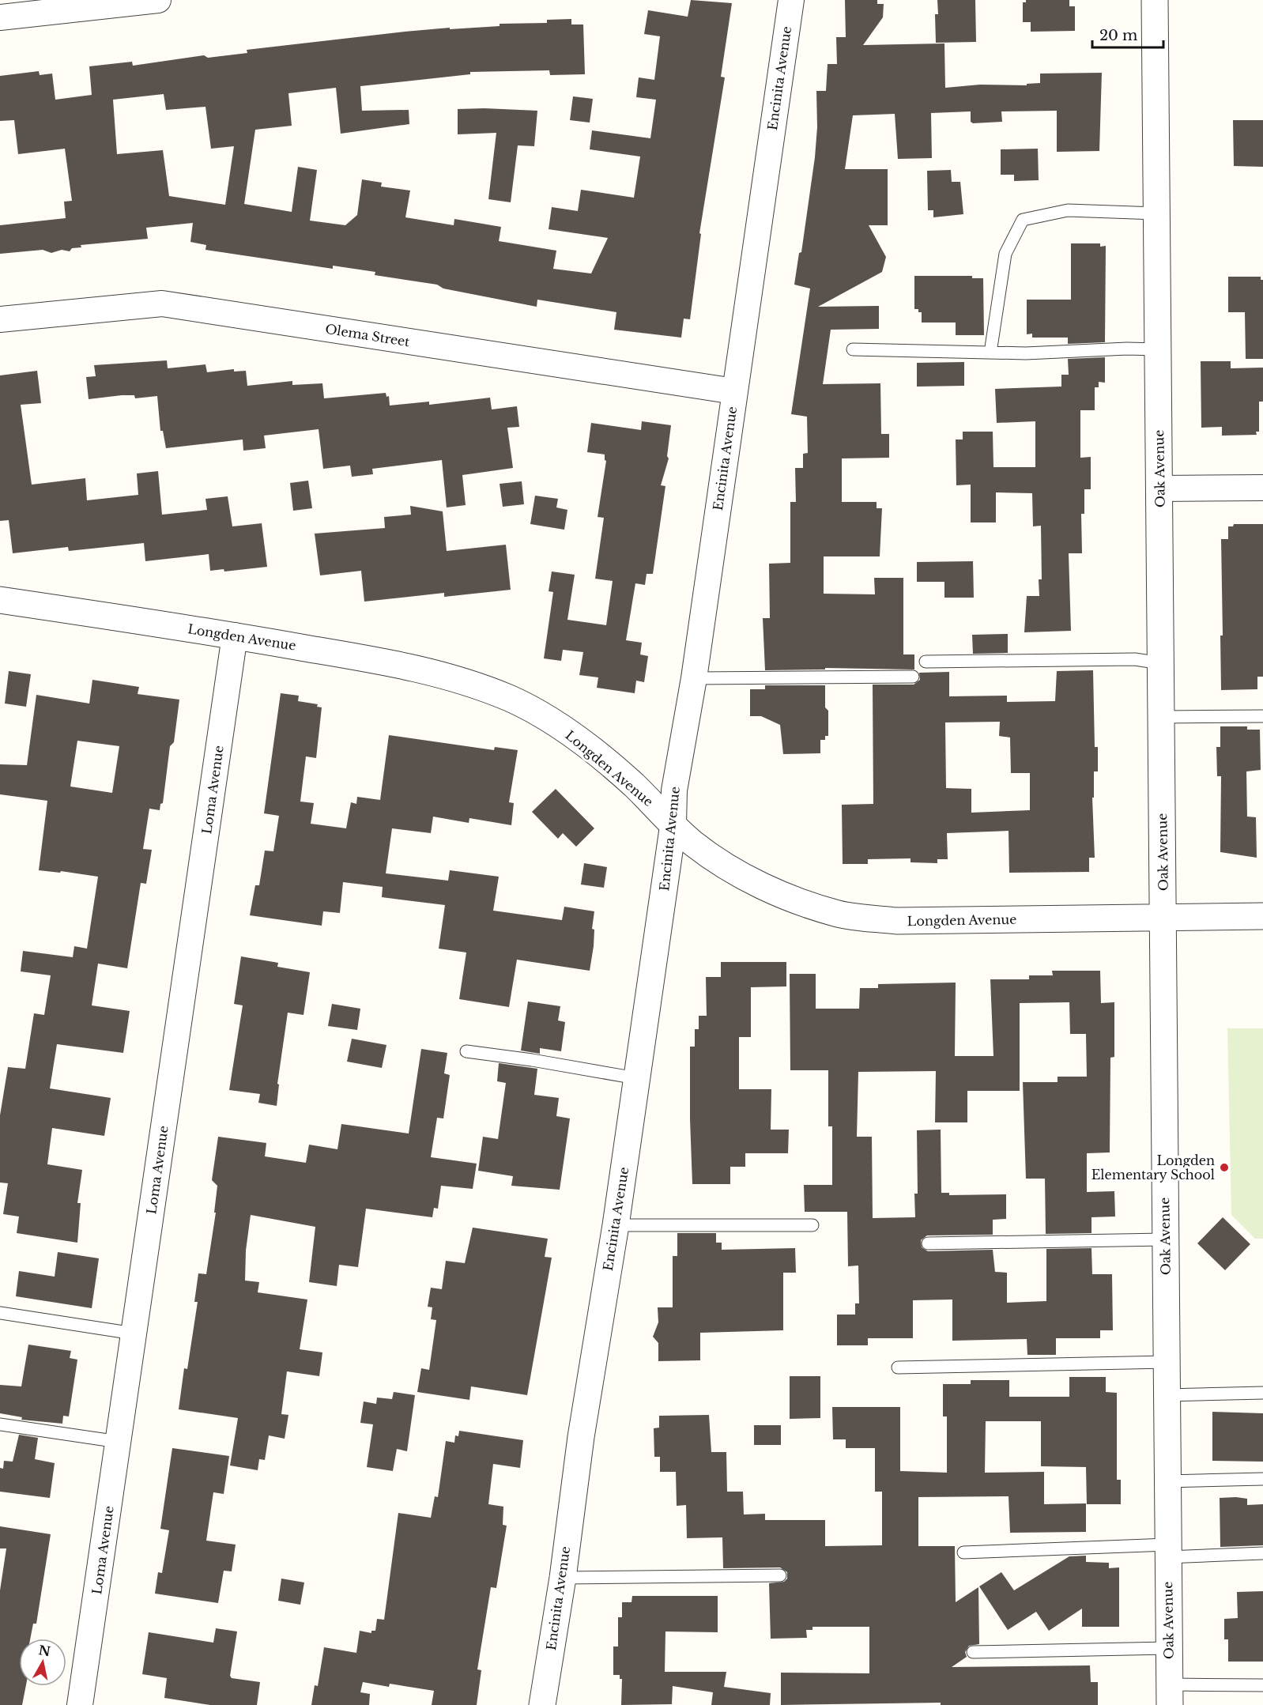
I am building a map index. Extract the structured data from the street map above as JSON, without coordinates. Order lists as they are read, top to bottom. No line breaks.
{"streets":{"street":["Encinita Avenue","Olema Street","Oak Avenue","Longden Avenue","Loma Avenue"]},"crossings":[["Encinita Avenue","Olema Street"],["Encinita Avenue","Longden Avenue"],["Oak Avenue","Longden Avenue"],["Longden Avenue","Loma Avenue"]],"places":["Longden Elementary School"],"scale_bar":"20 m","north":"top"}
